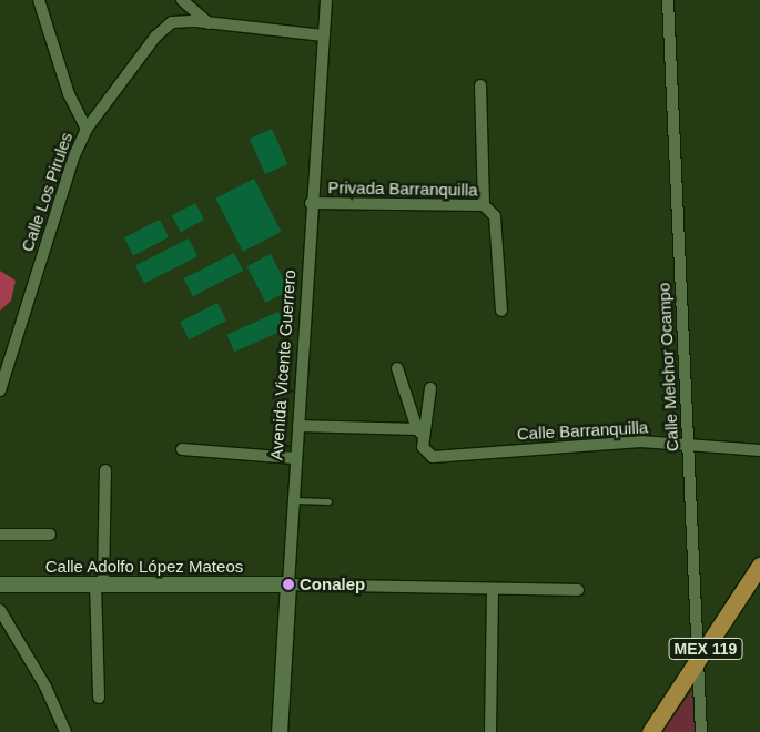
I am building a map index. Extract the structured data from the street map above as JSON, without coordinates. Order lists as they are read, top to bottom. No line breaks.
{"streets":{"main road":["Avenida Vicente Guerrero","Calle Adolfo López Mateos","MEX 119"],"street":["Privada Barranquilla","Calle Los Pirules","Calle Melchor Ocampo","Calle Barranquilla"]},"crossings":[["Privada Barranquilla","Avenida Vicente Guerrero"],["Calle Los Pirules","Avenida Vicente Guerrero"],["Avenida Vicente Guerrero","Calle Adolfo López Mateos"],["Calle Melchor Ocampo","Calle Barranquilla"],["Calle Melchor Ocampo","MEX 119"]],"places":["Conalep"]}
